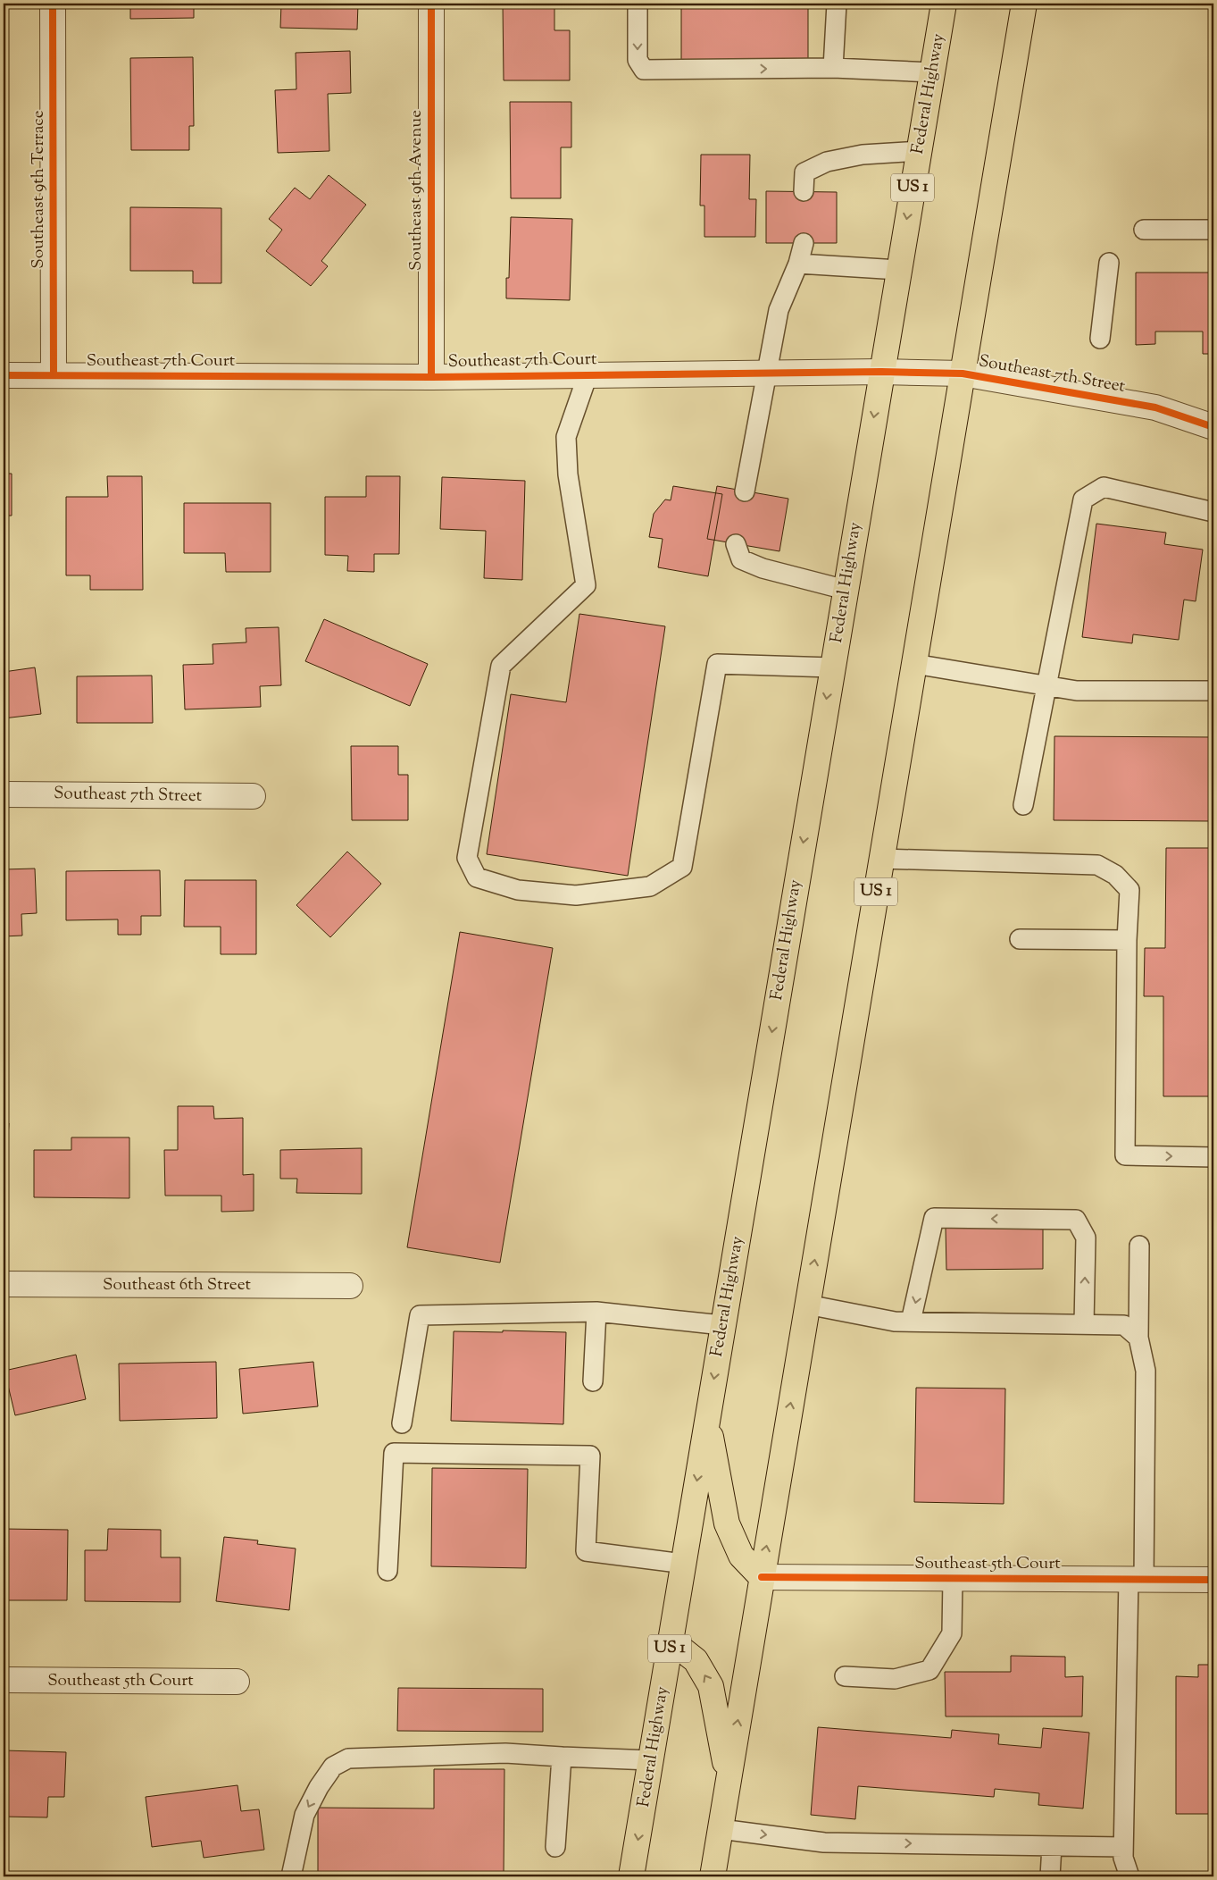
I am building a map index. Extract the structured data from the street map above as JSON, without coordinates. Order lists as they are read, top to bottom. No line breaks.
{"streets":{"main road":["Federal Highway","US 1"],"street":["Southeast 9th Terrace","Southeast 9th Avenue","Southeast 7th Court","Southeast 7th Street","Southeast 6th Street","Southeast 5th Court"]},"crossings":[["Federal Highway","Southeast 7th Court"],["Federal Highway","Southeast 7th Street"],["US 1","Southeast 7th Street"],["US 1","Southeast 5th Court"],["Southeast 9th Terrace","Southeast 7th Court"],["Southeast 9th Avenue","Southeast 7th Court"],["Southeast 7th Court","Southeast 7th Street"]]}
